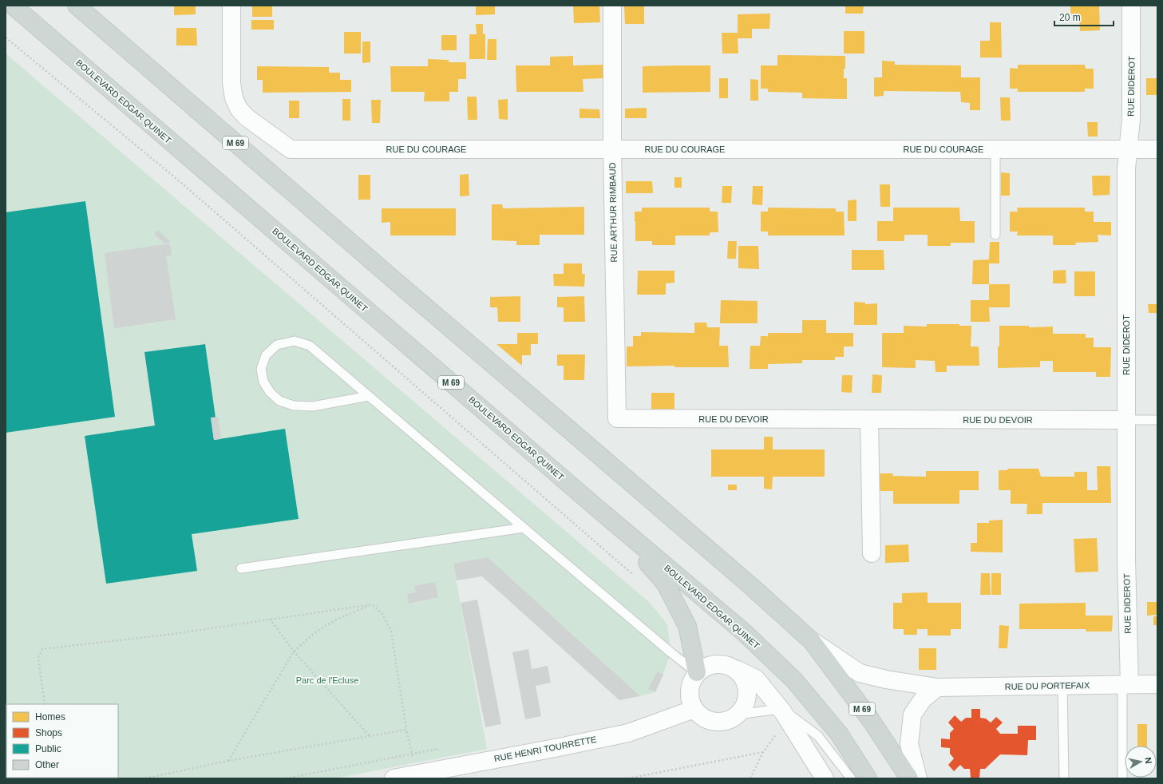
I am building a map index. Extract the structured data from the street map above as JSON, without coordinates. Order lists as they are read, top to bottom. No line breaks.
{"streets":{"main road":["BOULEVARD EDGAR QUINET","M 69"],"street":["RUE DIDEROT","RUE DU COURAGE","RUE ARTHUR RIMBAUD","RUE DU DEVOIR","RUE DU PORTEFAIX","RUE HENRI TOURRETTE"]},"crossings":[["RUE DIDEROT","RUE DU COURAGE"],["RUE DIDEROT","RUE DU DEVOIR"],["RUE DIDEROT","RUE DU PORTEFAIX"],["M 69","RUE DU PORTEFAIX"],["RUE DU COURAGE","RUE ARTHUR RIMBAUD"],["RUE ARTHUR RIMBAUD","RUE DU DEVOIR"]],"parks":["Parc de l'Ecluse"],"legend":["Homes","Shops","Public","Other"],"scale_bar":"20 m","north":"right"}
